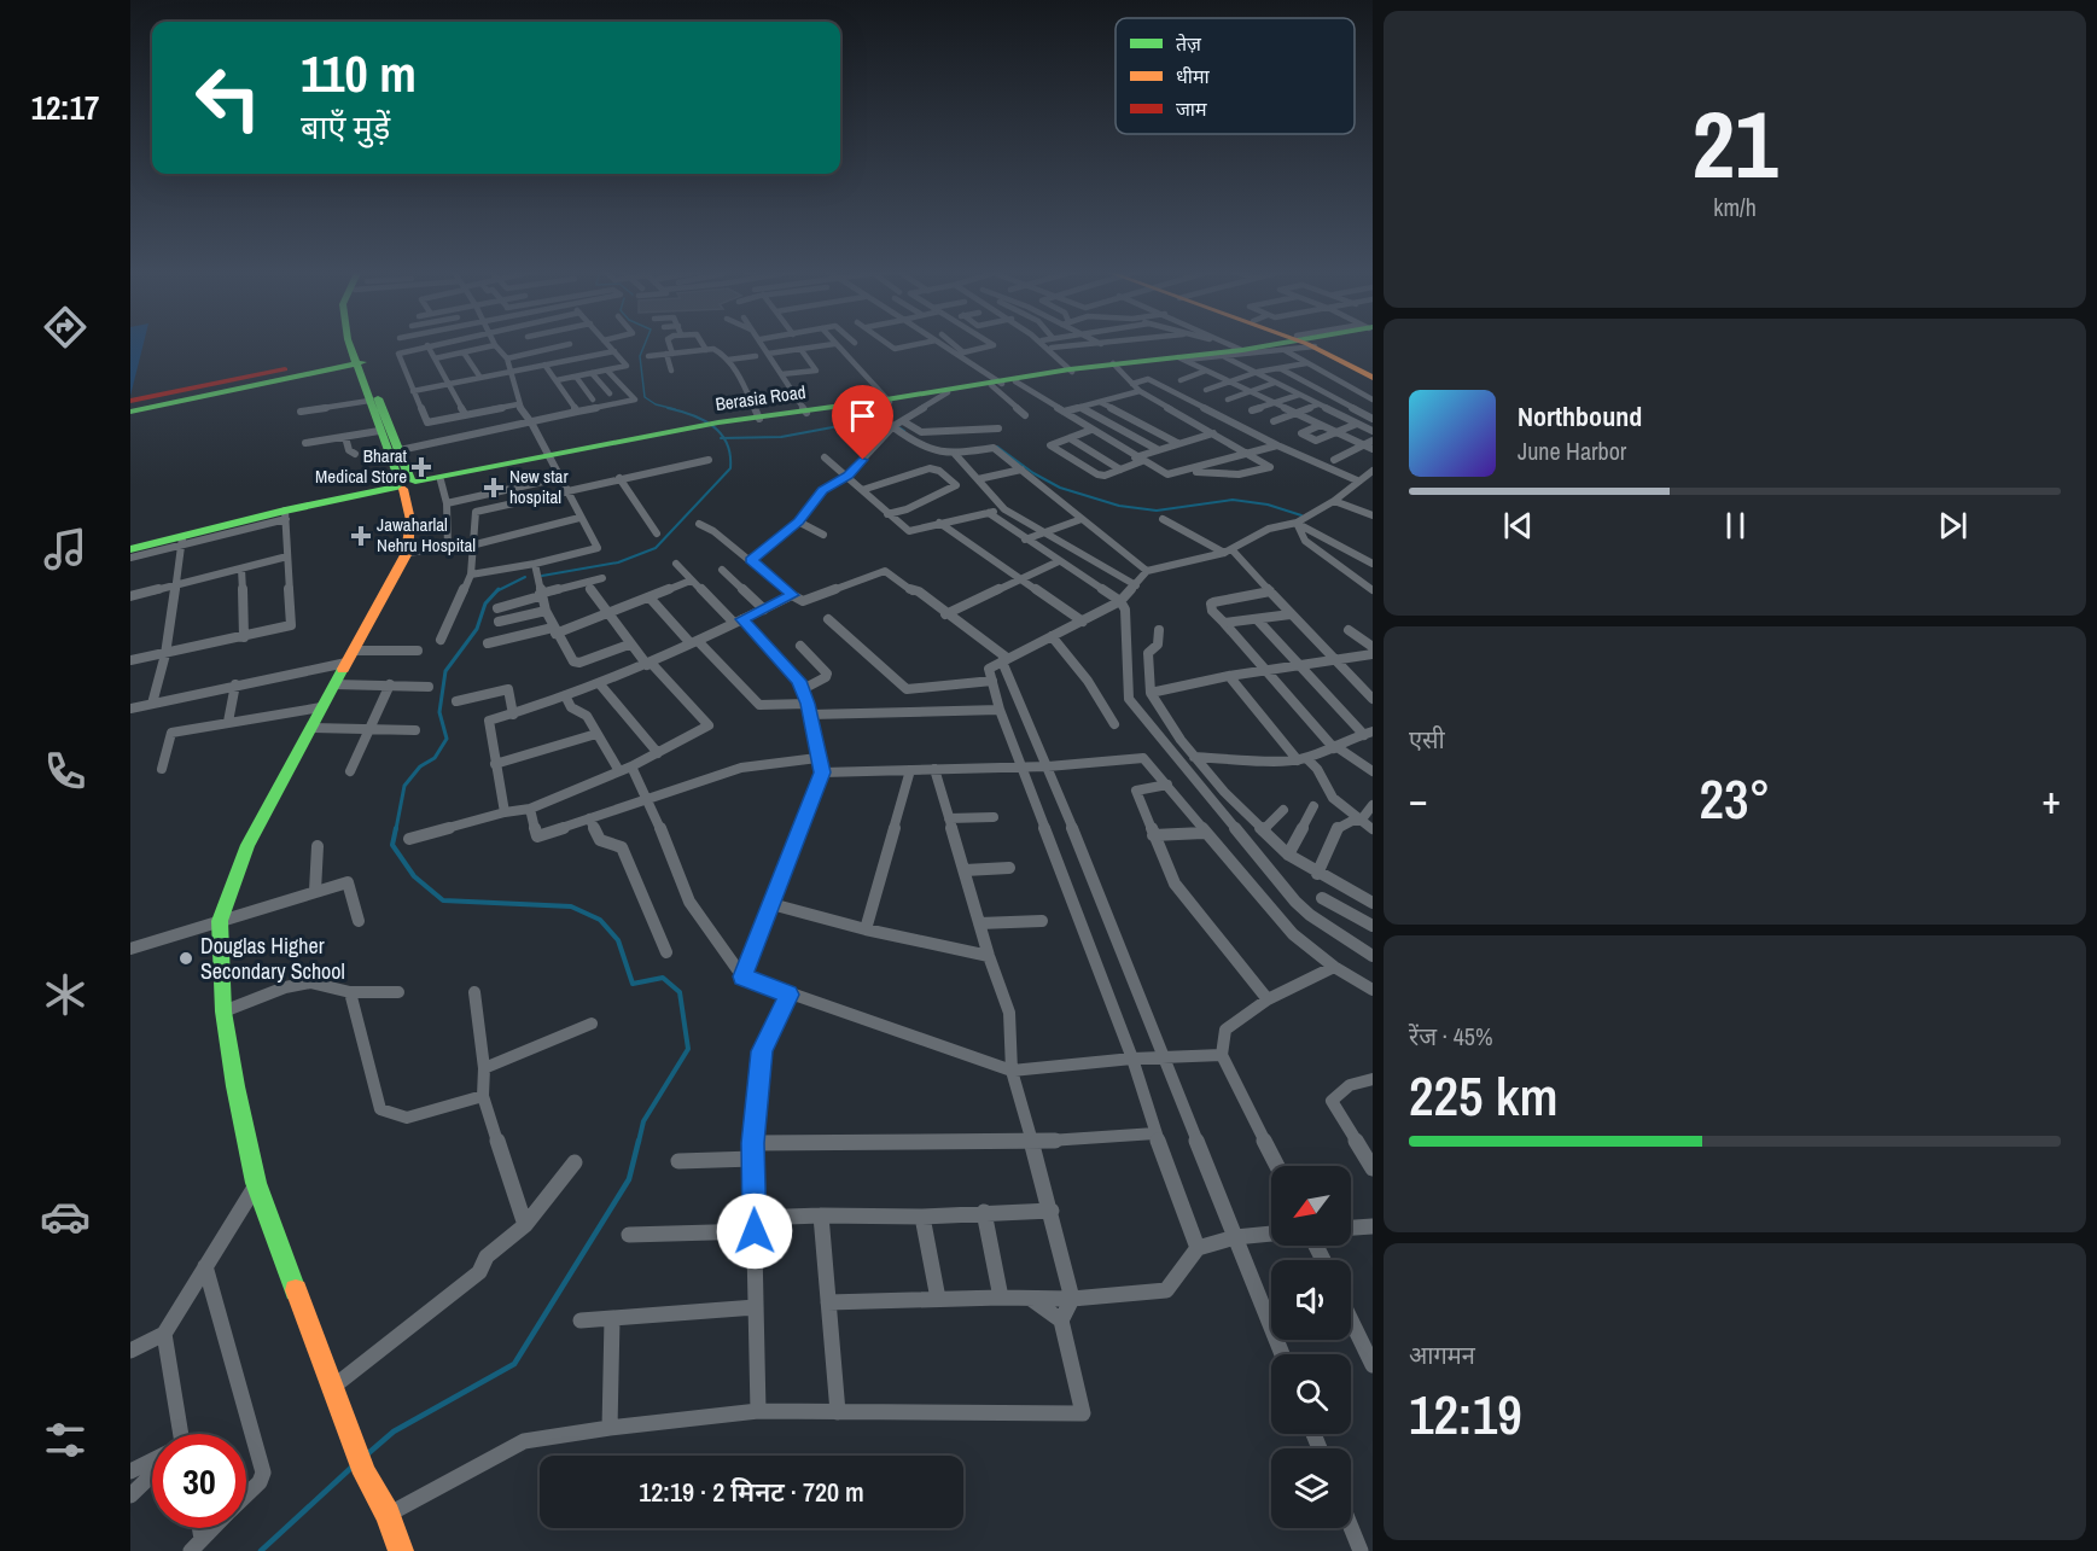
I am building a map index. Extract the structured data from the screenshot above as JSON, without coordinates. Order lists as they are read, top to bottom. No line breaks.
{"streets":{"main road":["Berasia Road"]},"places":{"health":["Bharat Medical Store","New star hospital","Jawaharlal Nehru Hospital"],"other":["Douglas Higher Secondary School"]},"legend":["तेज़","धीमा","जाम"],"north":"bottom left","page":{"tabs":"12:17","tile":[["21","km/h"],"एसी",["रेंज · 45%","225 km"],["आगमन","12:19"]],"turn":["110 m","बाएँ मुड़ें"],"song":["Northbound","June Harbor"],"heat":["−","23°","+"],"limit":"30","trip":"12:19 · 2 मिनट · 720 m"}}
